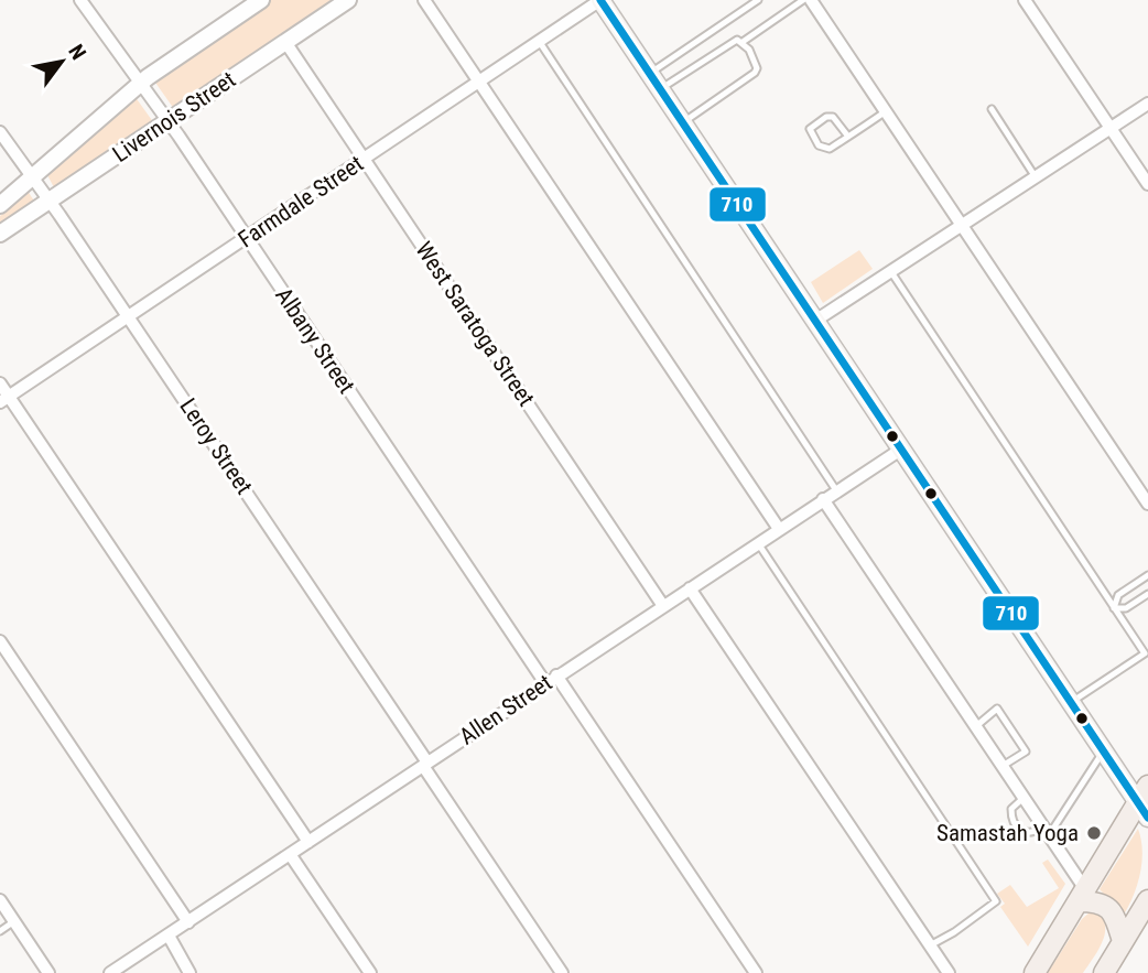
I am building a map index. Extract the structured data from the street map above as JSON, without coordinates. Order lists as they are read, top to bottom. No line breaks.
{"streets":{"street":["Livernois Street","Farmdale Street","West Saratoga Street","Albany Street","Leroy Street","Allen Street"]},"crossings":[["Livernois Street","West Saratoga Street"],["Livernois Street","Albany Street"],["Livernois Street","Leroy Street"],["Farmdale Street","West Saratoga Street"],["Farmdale Street","Albany Street"],["Farmdale Street","Leroy Street"],["West Saratoga Street","Allen Street"],["Albany Street","Allen Street"],["Leroy Street","Allen Street"]],"places":["Samastah Yoga"],"lines":["transit line 710"],"north":"top right"}
